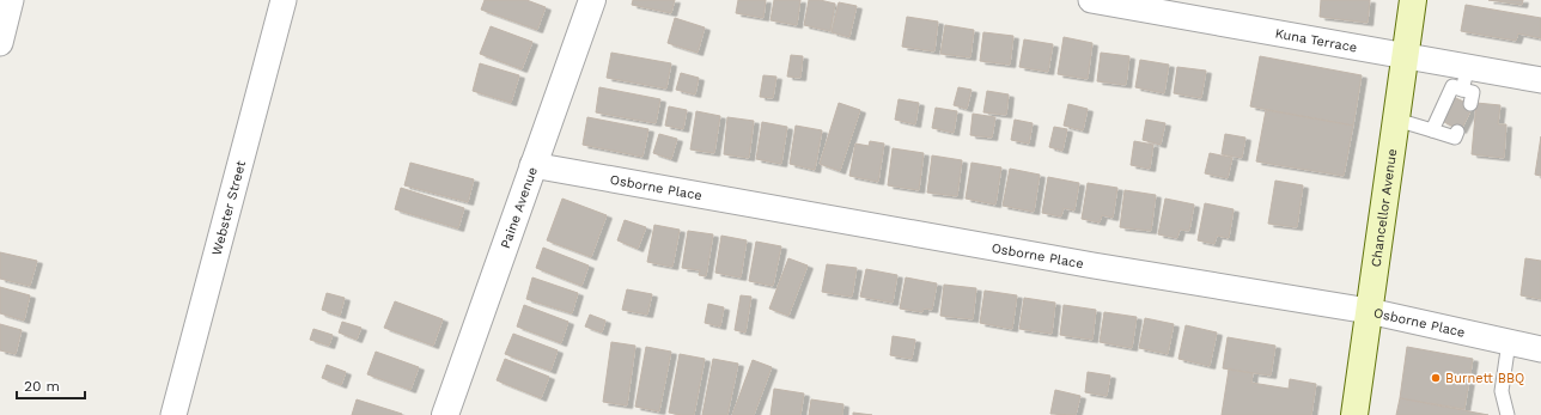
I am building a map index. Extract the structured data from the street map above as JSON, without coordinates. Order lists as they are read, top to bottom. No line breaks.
{"streets":{"main road":["Chancellor Avenue"],"street":["Kuna Terrace","Osborne Place","Paine Avenue","Webster Street"]},"crossings":[["Kuna Terrace","Chancellor Avenue"],["Osborne Place","Paine Avenue"],["Osborne Place","Chancellor Avenue"]],"places":["Burnett BBQ"],"scale_bar":"20 m"}
